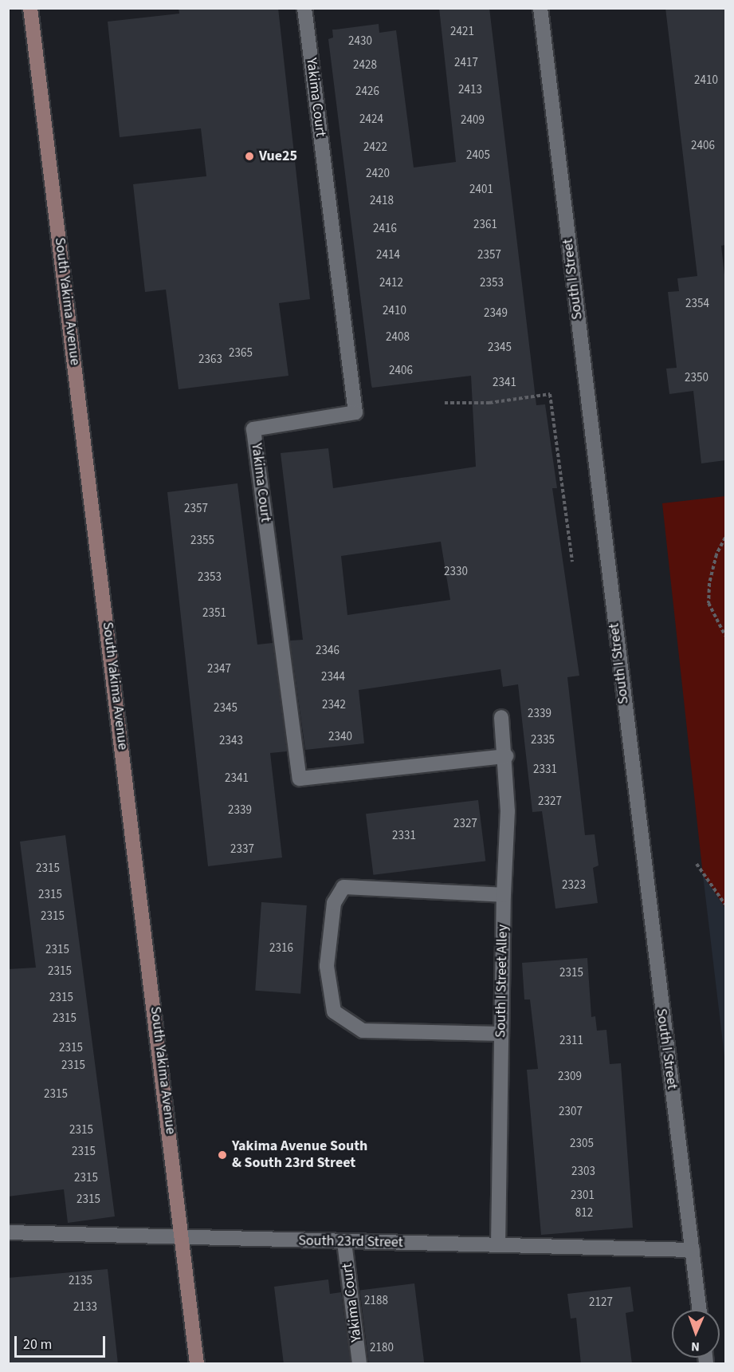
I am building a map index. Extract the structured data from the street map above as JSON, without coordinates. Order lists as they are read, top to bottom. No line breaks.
{"streets":{"main road":["South Yakima Avenue"],"street":["Yakima Court","South I Street","South I Street Alley","South 23rd Street"]},"crossings":[["Yakima Court","South I Street Alley"],["Yakima Court","South 23rd Street"],["South I Street","South 23rd Street"],["South Yakima Avenue","South 23rd Street"],["South I Street Alley","South 23rd Street"]],"places":["Vue25","Yakima Avenue South & South 23rd Street"],"house_numbers":["2421","2430","2417","2428","2410","2413","2426","2424","2409","2406","2422","2405","2420","2401","2418","2361","2416","2414","2357","2412","2353","2354","2410","2349","2408","2345","2365","2363","2406","2350","2341","2357","2355","2330","2353","2351","2346","2347","2344","2342","2345","2339","2340","2335","2343","2331","2341","2327","2339","2327","2331","2337","2315","2323","2315","2315","2316","2315","2315","2315","2315","2315","2311","2315","2315","2309","2315","2307","2315","2305","2315","2303","2315","2301","2315","812","2135","2188","2127","2133","2180"],"scale_bar":"20 m","north":"bottom"}
